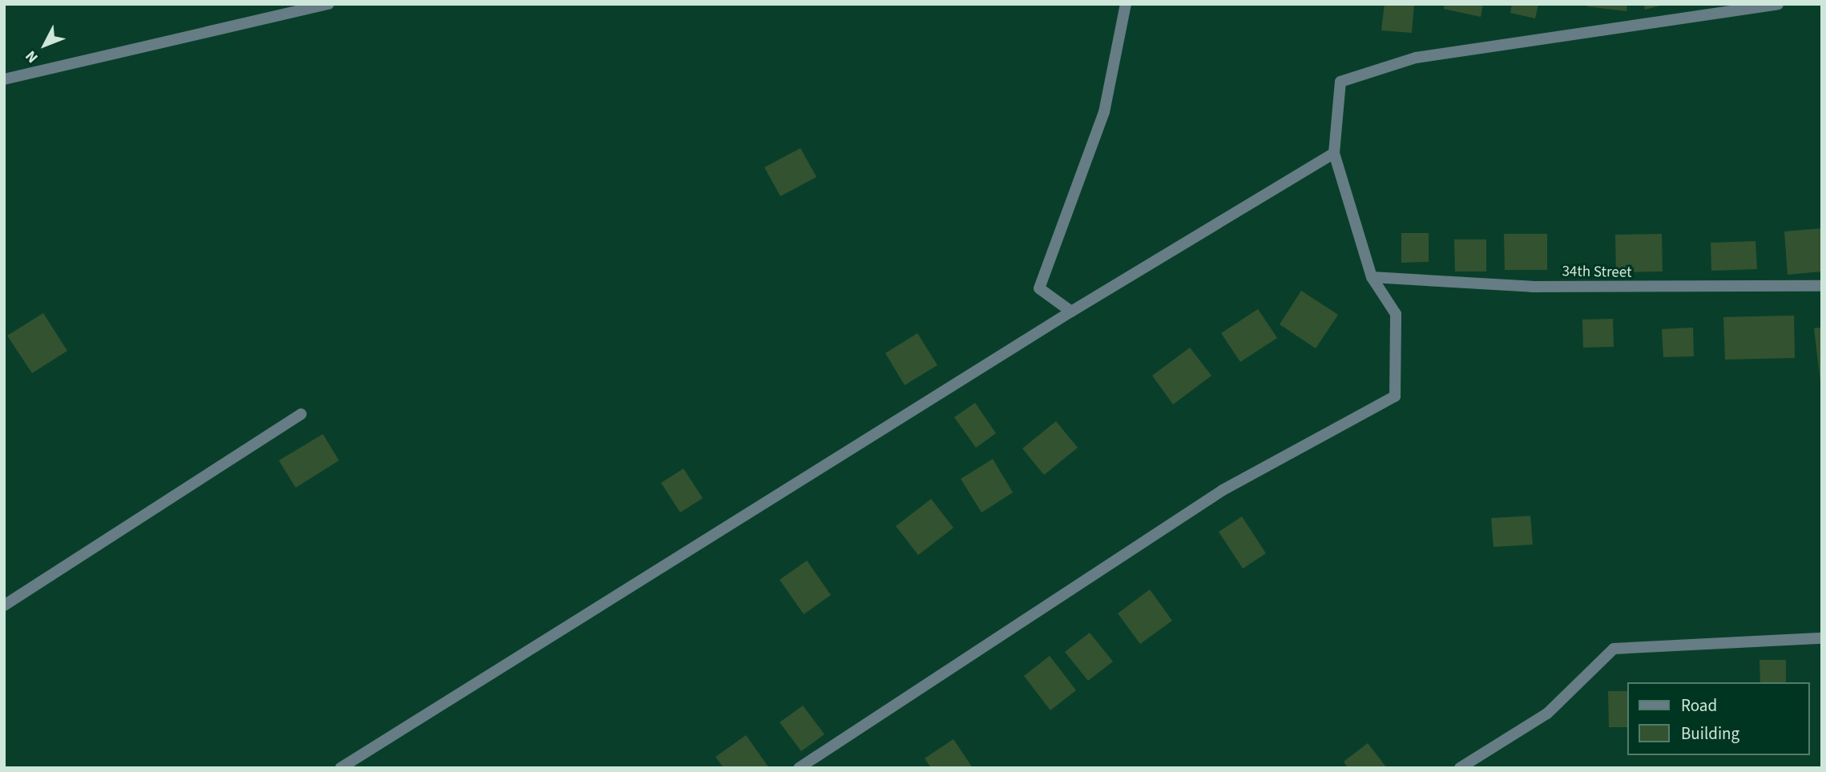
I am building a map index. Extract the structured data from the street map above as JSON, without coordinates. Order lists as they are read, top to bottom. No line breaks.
{"streets":{"street":["34th Street"]},"legend":["Road","Building"],"north":"bottom left"}
